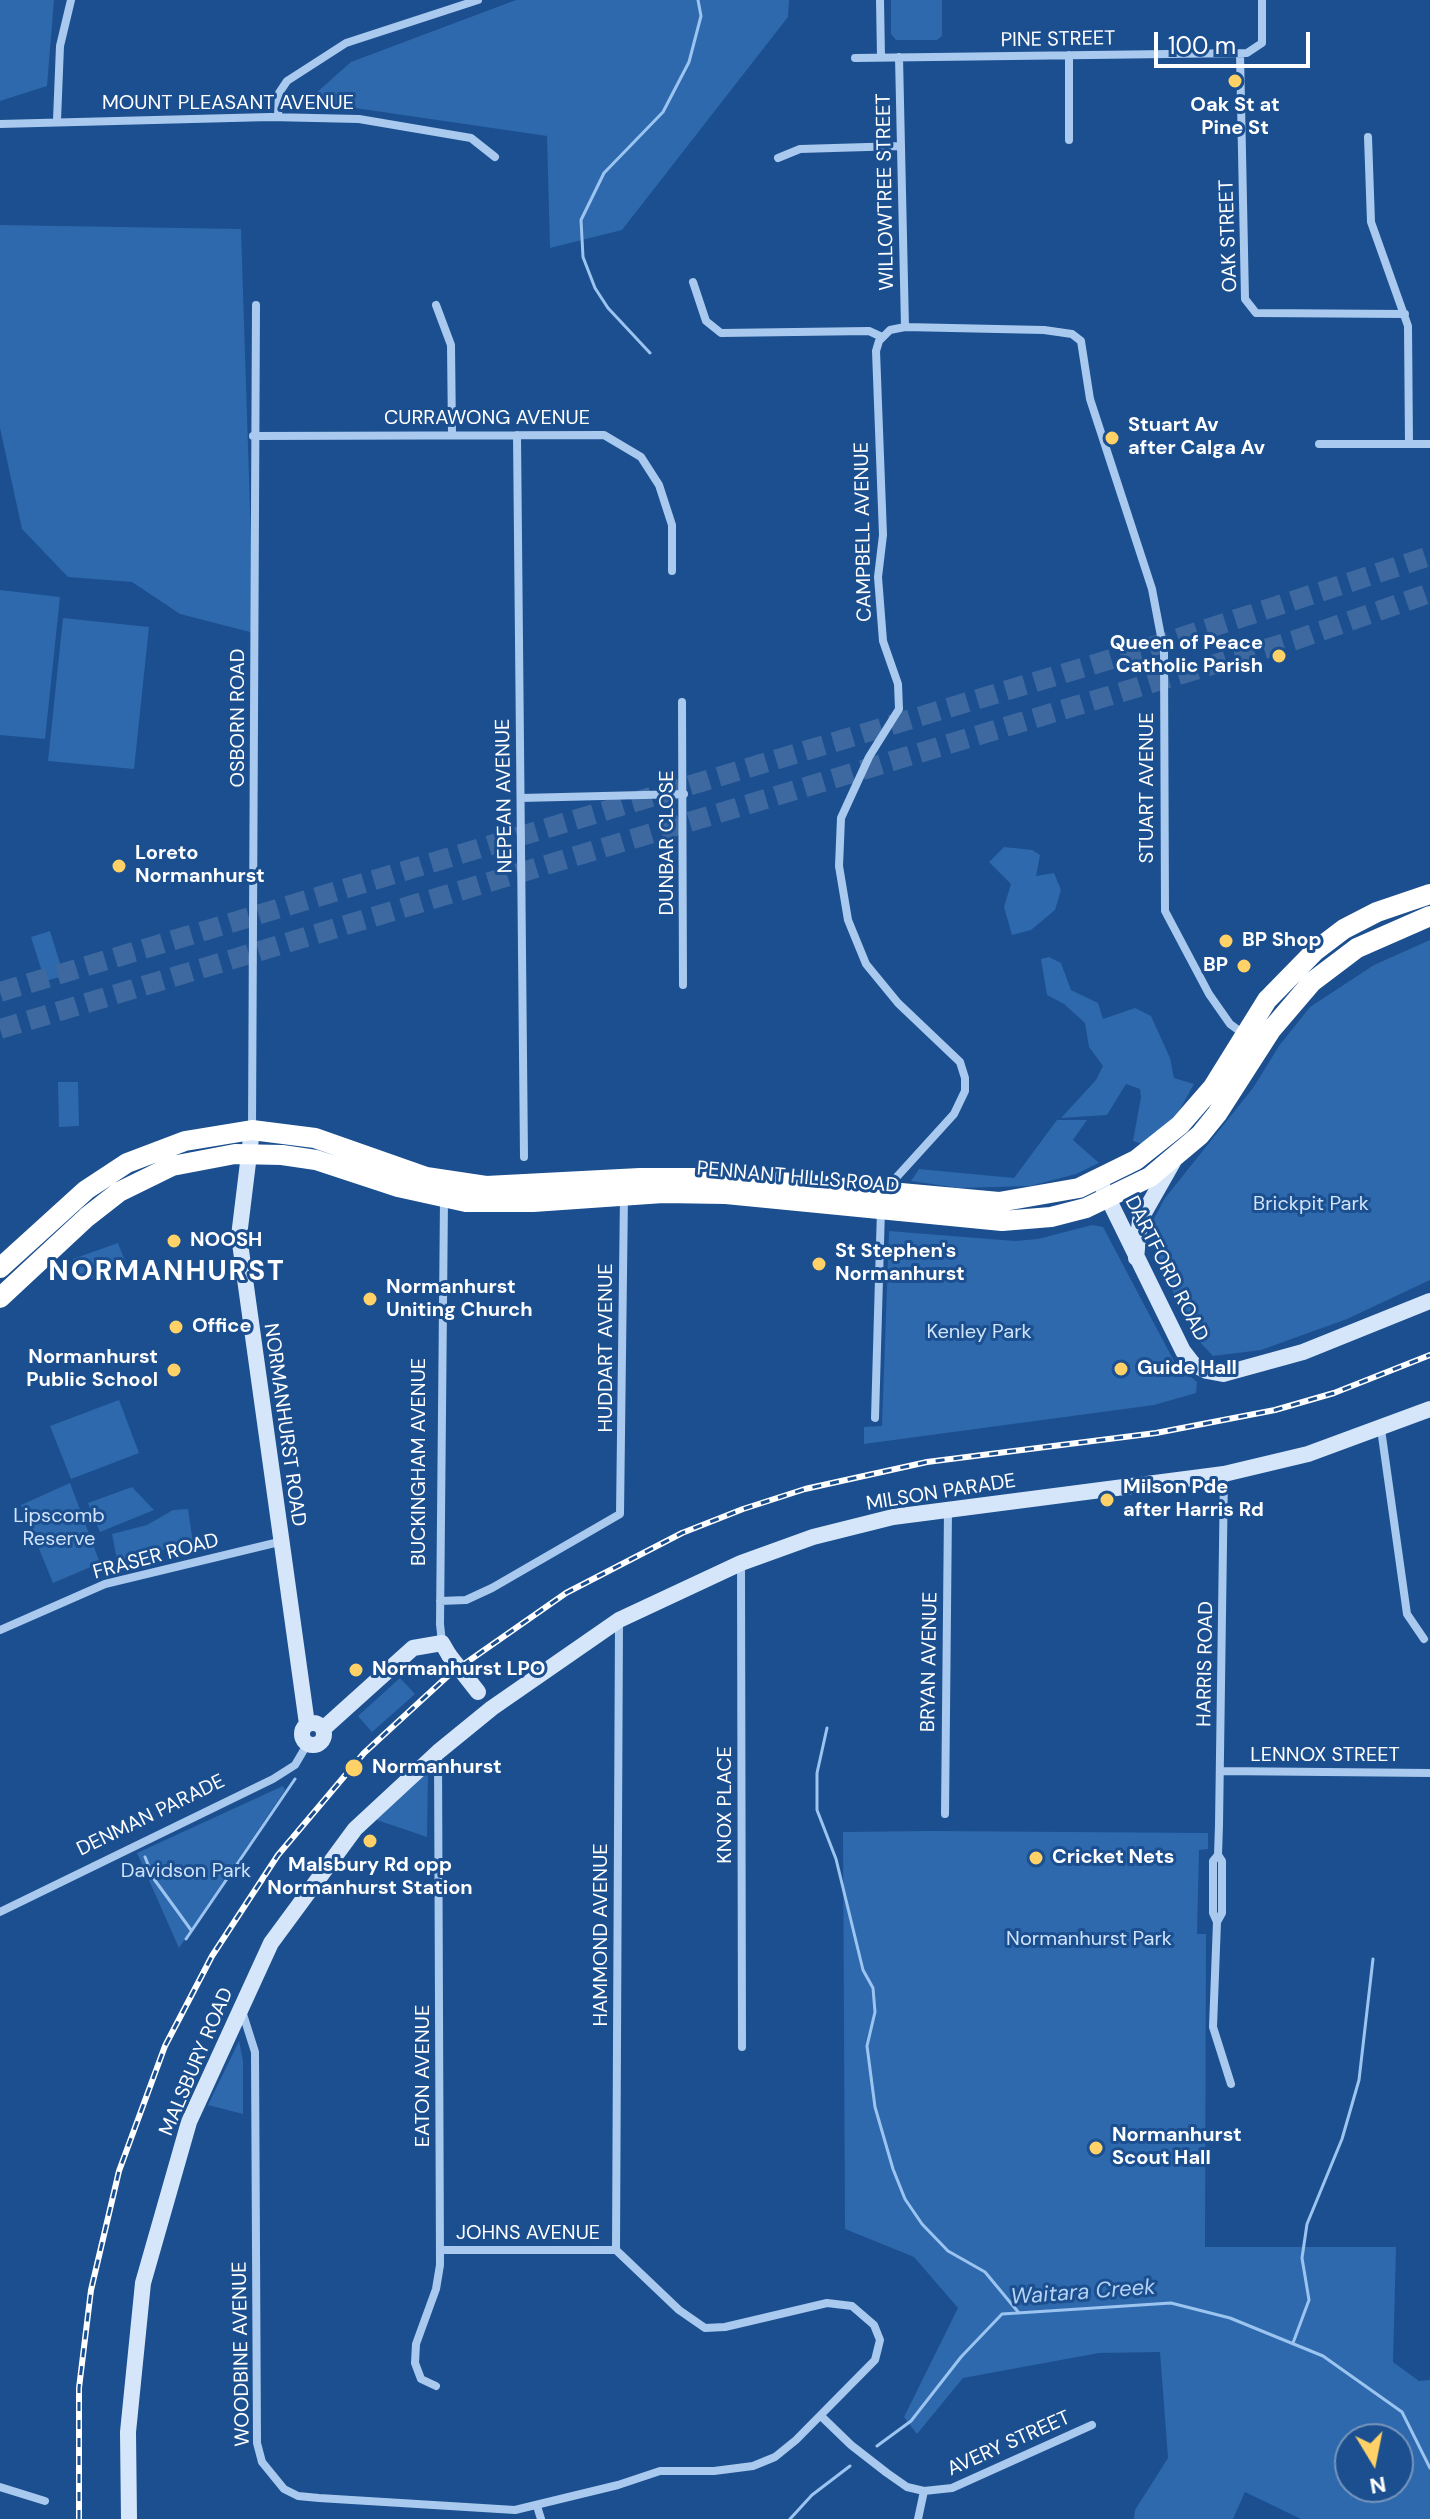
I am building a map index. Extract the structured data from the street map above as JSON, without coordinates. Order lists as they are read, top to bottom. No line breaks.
{"streets":{"highway":["PENNANT HILLS ROAD"],"street":["PINE STREET","MOUNT PLEASANT AVENUE","WILLOWTREE STREET","OAK STREET","CURRAWONG AVENUE","CAMPBELL AVENUE","OSBORN ROAD","STUART AVENUE","NEPEAN AVENUE","DUNBAR CLOSE","DARTFORD ROAD","HUDDART AVENUE","NORMANHURST ROAD","BUCKINGHAM AVENUE","MILSON PARADE","FRASER ROAD","BRYAN AVENUE","HARRIS ROAD","LENNOX STREET","KNOX PLACE","DENMAN PARADE","HAMMOND AVENUE","MALSBURY ROAD","EATON AVENUE","JOHNS AVENUE","WOODBINE AVENUE","AVERY STREET"]},"crossings":[["PINE STREET","WILLOWTREE STREET"],["PINE STREET","OAK STREET"],["WILLOWTREE STREET","STUART AVENUE"],["CURRAWONG AVENUE","OSBORN ROAD"],["CURRAWONG AVENUE","NEPEAN AVENUE"],["CAMPBELL AVENUE","PENNANT HILLS ROAD"],["OSBORN ROAD","PENNANT HILLS ROAD"],["OSBORN ROAD","NORMANHURST ROAD"],["STUART AVENUE","PENNANT HILLS ROAD"],["PENNANT HILLS ROAD","DARTFORD ROAD"],["PENNANT HILLS ROAD","HUDDART AVENUE"],["PENNANT HILLS ROAD","NORMANHURST ROAD"],["PENNANT HILLS ROAD","BUCKINGHAM AVENUE"],["HUDDART AVENUE","BUCKINGHAM AVENUE"],["NORMANHURST ROAD","FRASER ROAD"],["MILSON PARADE","BRYAN AVENUE"],["MILSON PARADE","HARRIS ROAD"],["MILSON PARADE","KNOX PLACE"],["MILSON PARADE","HAMMOND AVENUE"],["MILSON PARADE","MALSBURY ROAD"],["HARRIS ROAD","LENNOX STREET"],["HAMMOND AVENUE","JOHNS AVENUE"],["HAMMOND AVENUE","WOODBINE AVENUE"],["MALSBURY ROAD","EATON AVENUE"],["MALSBURY ROAD","WOODBINE AVENUE"],["EATON AVENUE","JOHNS AVENUE"],["JOHNS AVENUE","WOODBINE AVENUE"]],"districts":["NORMANHURST"],"water":["Waitara Creek"],"parks":["Brickpit Park","Kenley Park","Lipscomb Reserve","Davidson Park","Normanhurst Park"],"places":["Oak St at Pine St","Stuart Av after Calga Av","Queen of Peace Catholic Parish","Loreto Normanhurst","BP Shop","BP","NOOSH","St Stephen's Normanhurst","Normanhurst Uniting Church","Office","Guide Hall","Normanhurst Public School","Milson Pde after Harris Rd","Normanhurst LPO","Normanhurst","Malsbury Rd opp Normanhurst Station","Cricket Nets","Normanhurst Scout Hall"],"scale_bar":"100 m","north":"bottom"}
